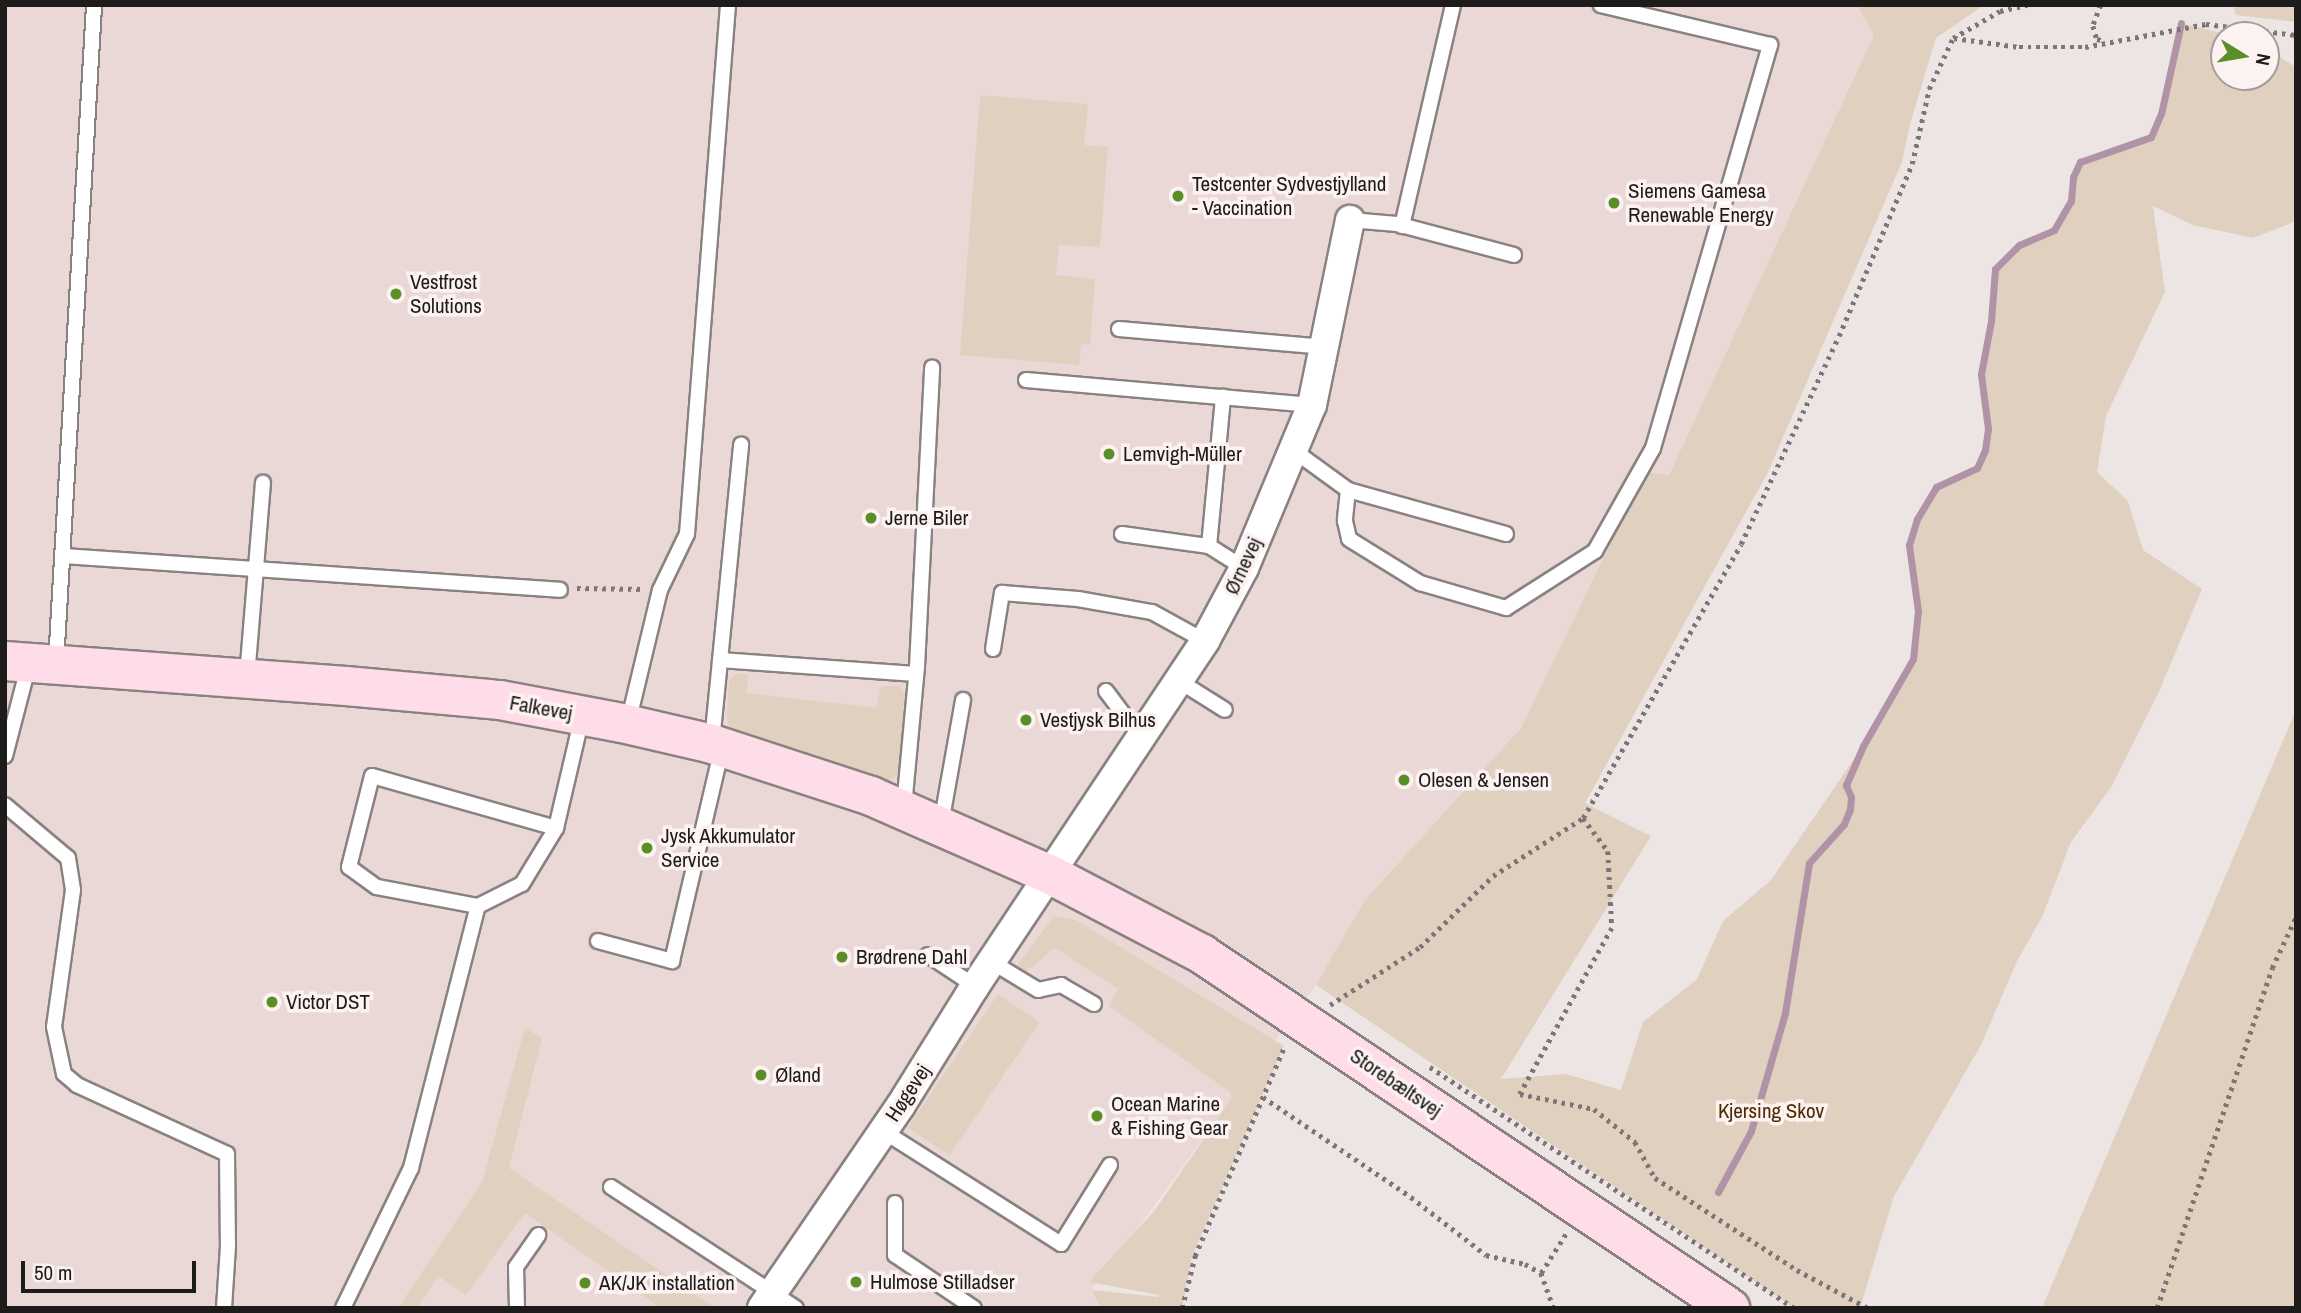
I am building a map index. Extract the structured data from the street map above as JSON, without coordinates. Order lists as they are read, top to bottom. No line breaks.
{"streets":{"street":["Ørnevej","Falkevej","Storebæltsvej","Høgevej"]},"crossings":[["Ørnevej","Falkevej"],["Ørnevej","Storebæltsvej"],["Ørnevej","Høgevej"],["Falkevej","Storebæltsvej"],["Falkevej","Høgevej"],["Storebæltsvej","Høgevej"]],"parks":["Kjersing Skov"],"places":["Testcenter Sydvestjylland - Vaccination","Siemens Gamesa Renewable Energy","Vestfrost Solutions","Lemvigh-Müller","Jerne Biler","Vestjysk Bilhus","Olesen & Jensen","Jysk Akkumulator Service","Brødrene Dahl","Victor DST","Øland","Ocean Marine & Fishing Gear","Hulmose Stilladser","AK/JK installation"],"scale_bar":"50 m","north":"right"}
